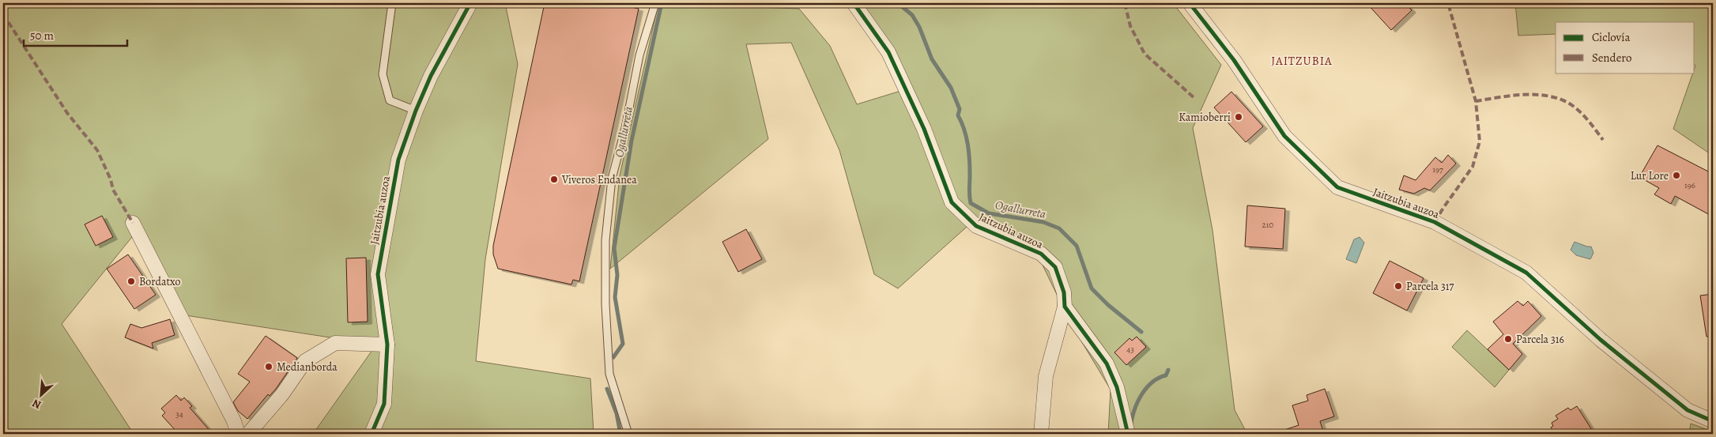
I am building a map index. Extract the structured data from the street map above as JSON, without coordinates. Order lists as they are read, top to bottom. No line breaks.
{"streets":{"street":["Jaitzubia auzoa"]},"districts":["JAITZUBIA"],"water":["Ogallurreta"],"places":["Kamioberri","Lur Lore","Viveros Endanea","Bordatxo","Parcela 317","Parcela 316","Medianborda"],"house_numbers":["197","196","210","43","34"],"legend":["Ciclovía","Sendero"],"scale_bar":"50 m","north":"bottom left"}
